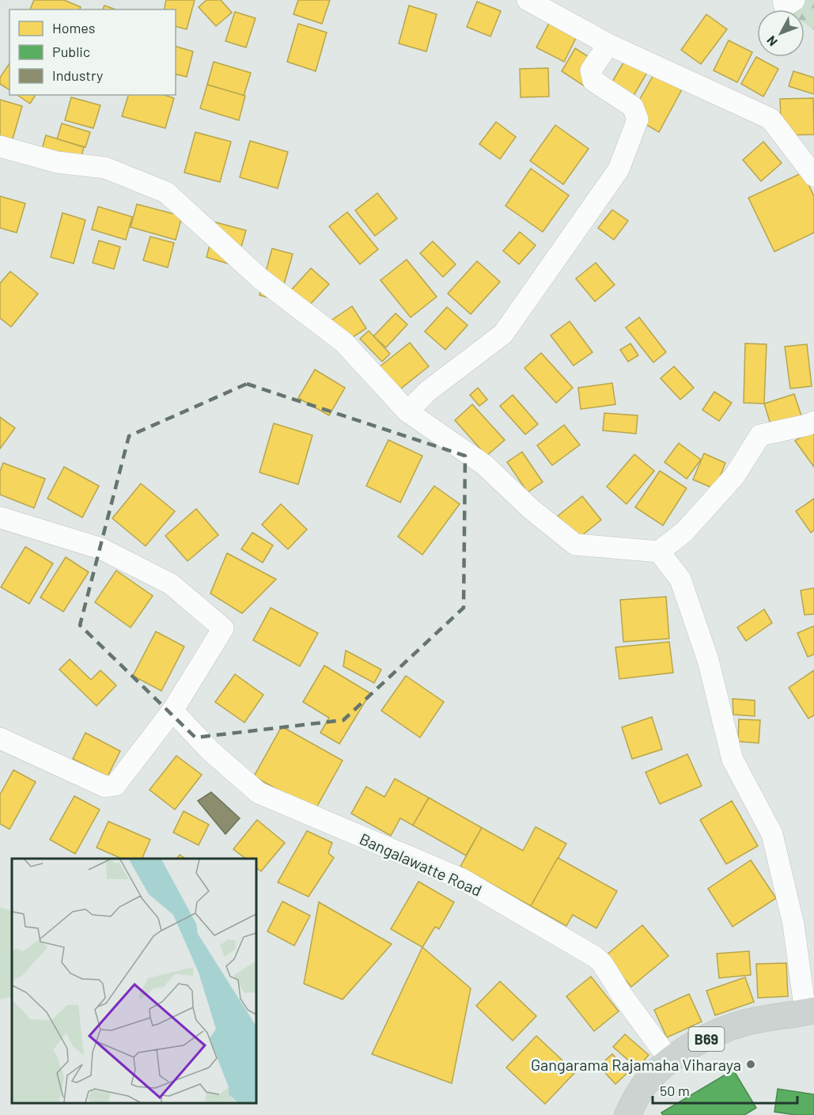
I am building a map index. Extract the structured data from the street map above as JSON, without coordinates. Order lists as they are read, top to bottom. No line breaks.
{"streets":{"main road":["B69"],"street":["Bangalawatte Road"]},"crossings":[["Bangalawatte Road","B69"]],"places":["Gangarama Rajamaha Viharaya"],"legend":["Homes","Public","Industry"],"scale_bar":"50 m","north":"bottom left"}
